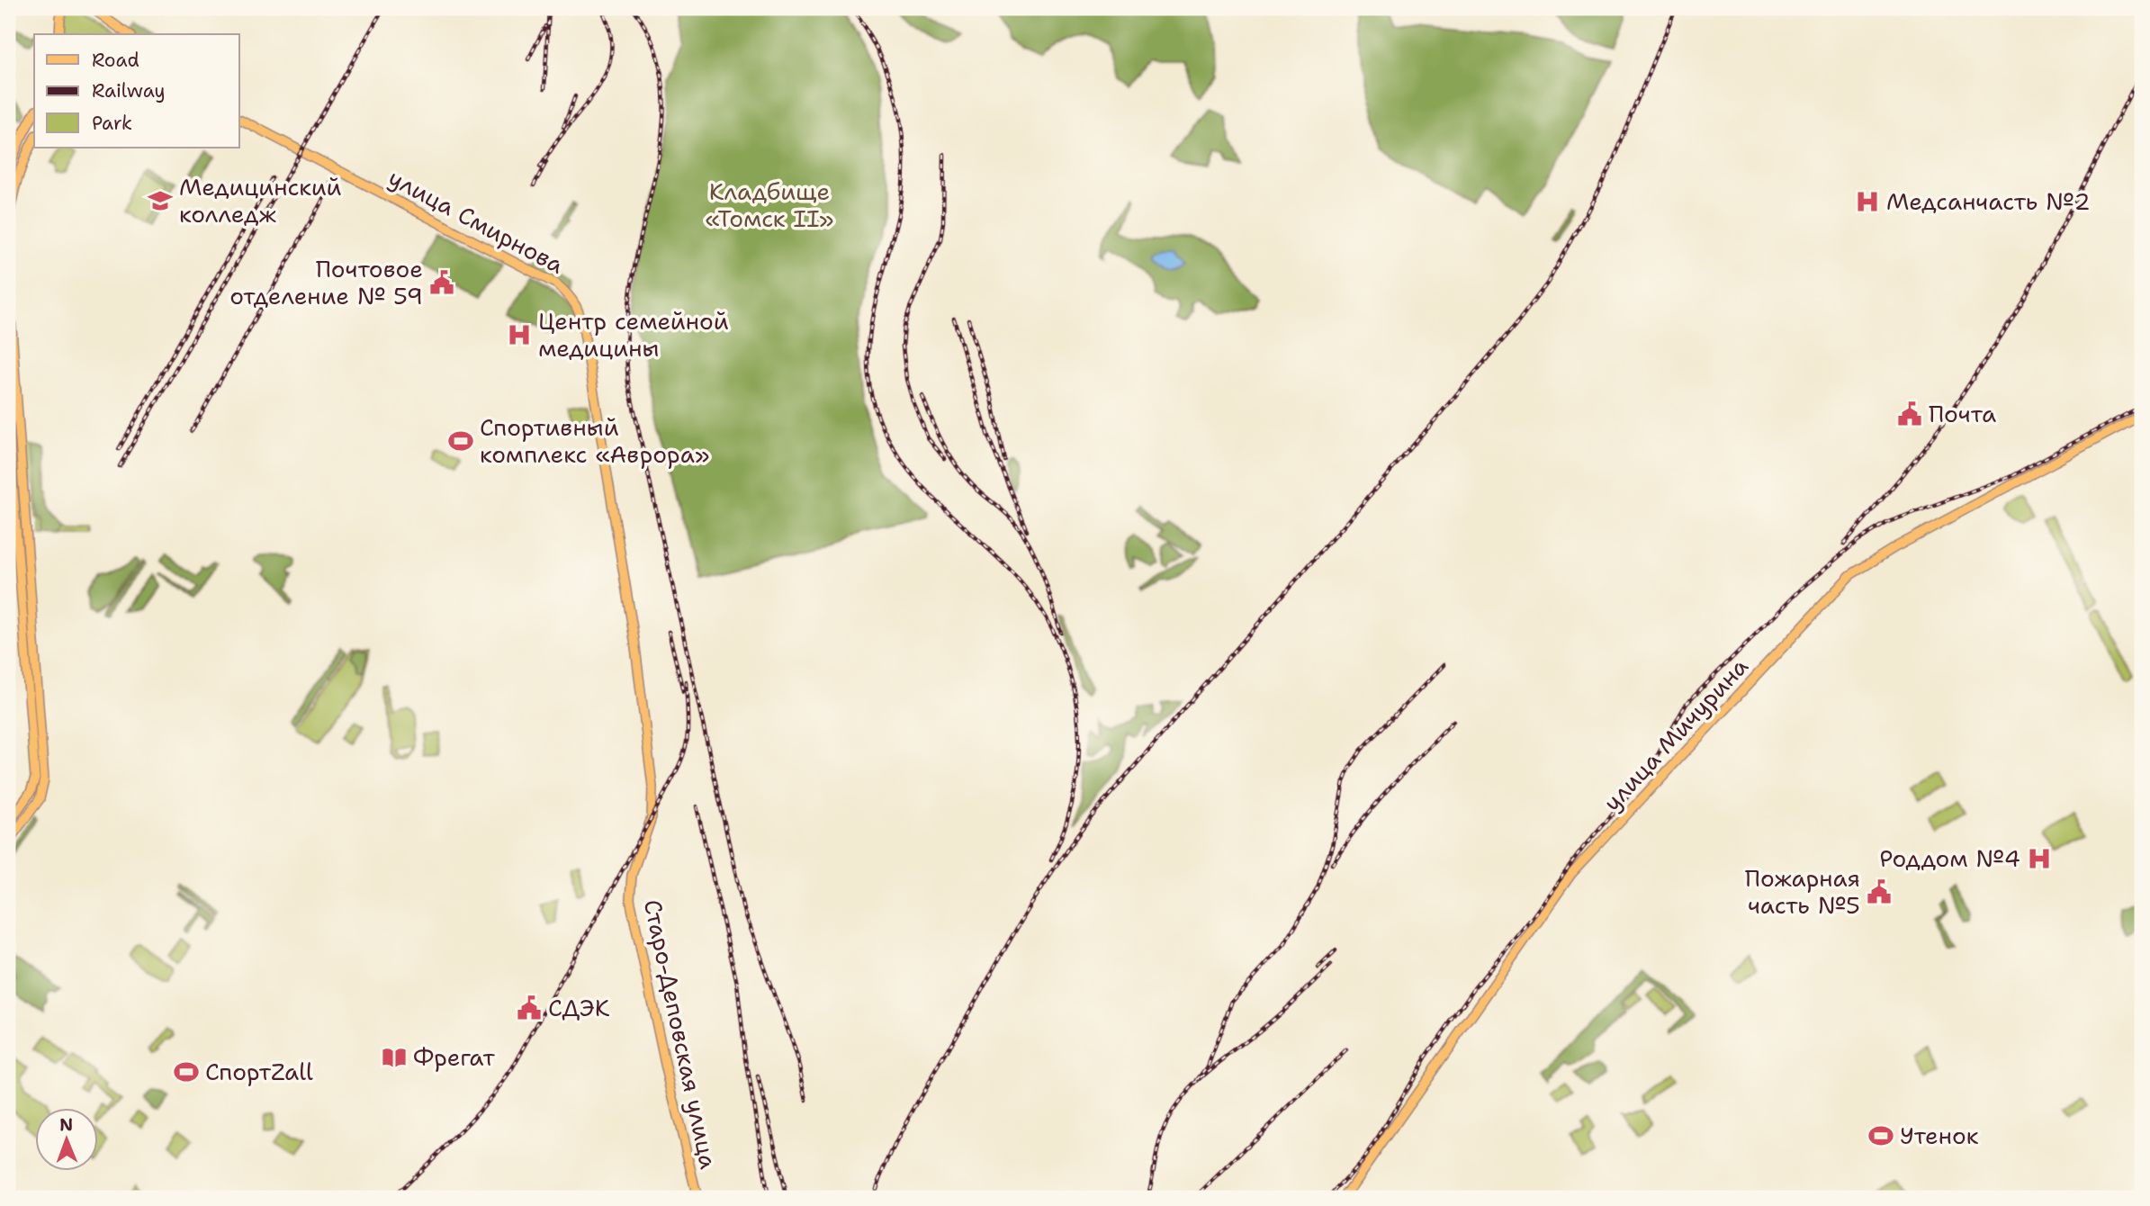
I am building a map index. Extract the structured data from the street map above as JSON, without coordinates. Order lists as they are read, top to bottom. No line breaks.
{"streets":{"main road":["улица Смирнова","улица Мичурина","Старо-Деповская улица"]},"crossings":[["улица Смирнова","Старо-Деповская улица"]],"parks":["Кладбище «Томск II»"],"places":{"school or university":["Медицинский колледж"],"hospital":["Медсанчасть №2","Центр семейной медицины","Роддом №4"],"public building":["Почтовое отделение № 59","Почта","Пожарная часть №5","СДЭК"],"sports":["Спортивный комплекс «Аврора»","СпортZall","Утенок"],"library":["Фрегат"]},"legend":["Road","Railway","Park"],"north":"top"}
